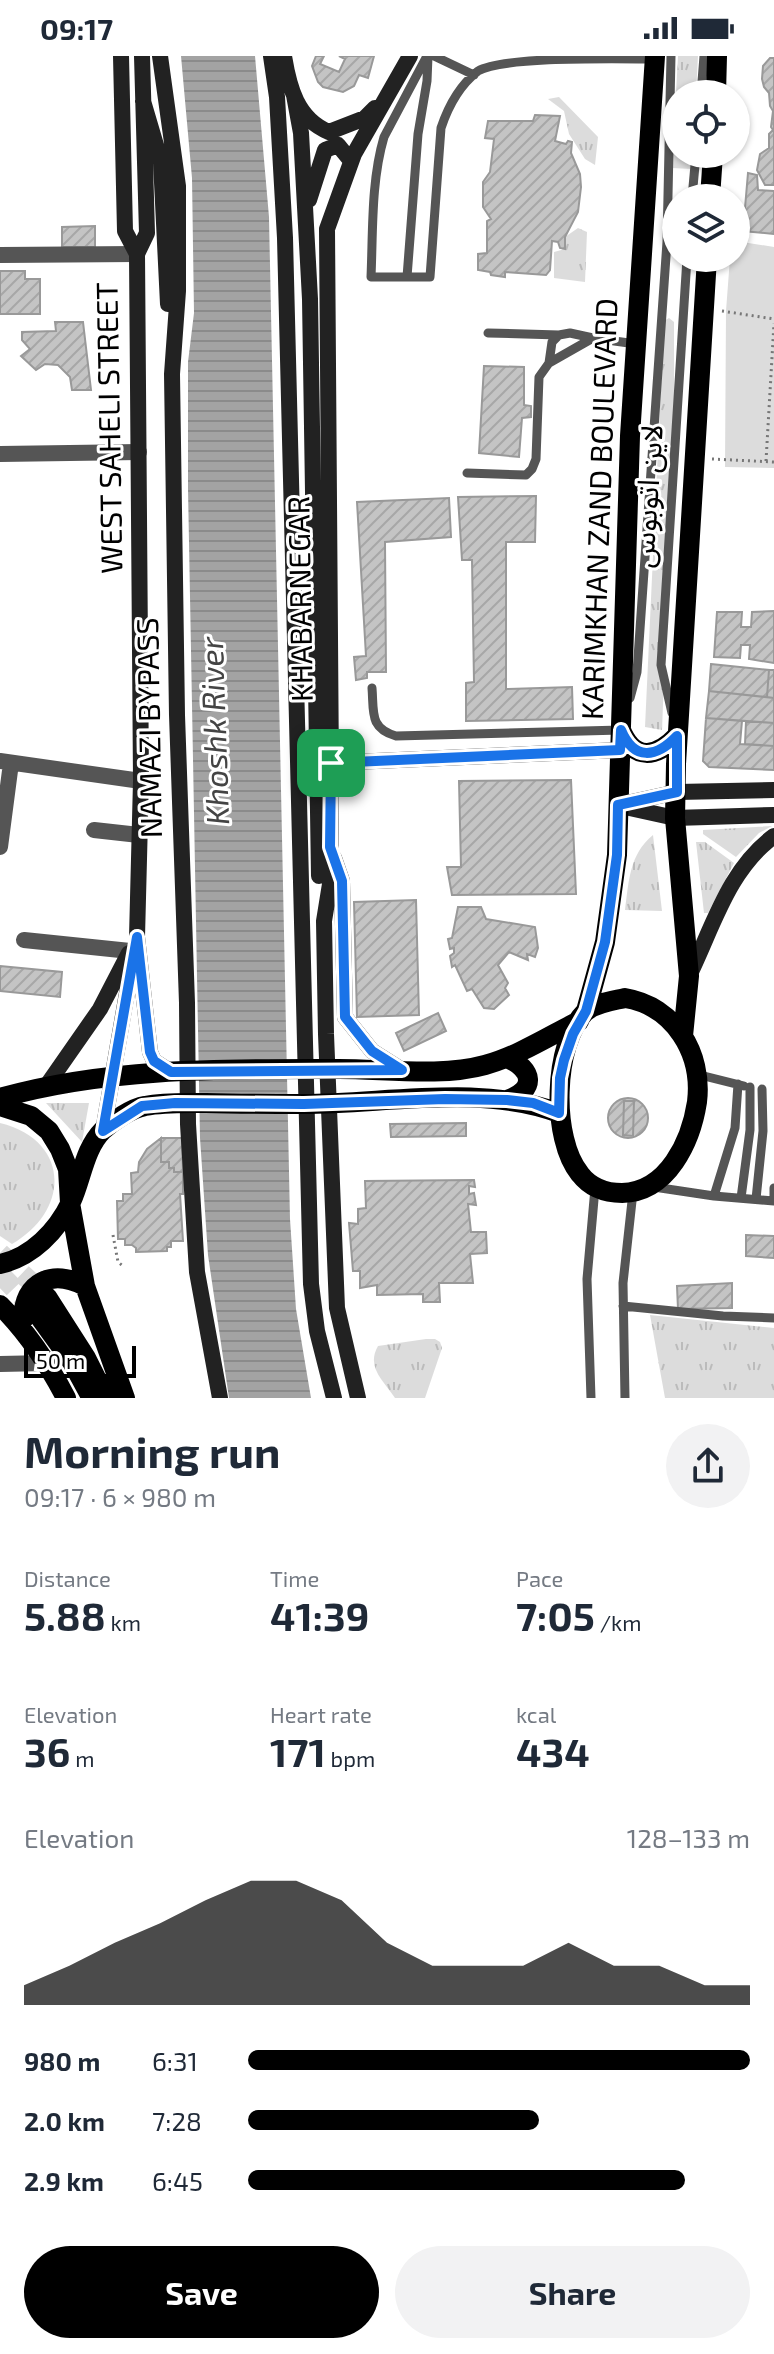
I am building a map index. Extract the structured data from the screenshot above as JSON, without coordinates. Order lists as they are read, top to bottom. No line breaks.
{"streets":{"main road":["WEST SAHELI STREET","KARIMKHAN ZAND BOULEVARD","KHABARNEGAR","NAMAZI BYPASS"],"lane":["لاین اتوبوس"]},"crossings":[["لاین اتوبوس","KARIMKHAN ZAND BOULEVARD"]],"water":["Khoshk River"],"scale_bar":"50 m","page":{"status":"09:17","scale":"50 m","heading":["Morning run","09:17 · 6 × 980 m"],"stats":[["Distance","5.88 km"],["Time","41:39"],["Pace","7:05 /km"],["Elevation","36 m"],["Heart rate","171 bpm"],["kcal","434"]],"chart":["Elevation","128–133 m"],"list":[{"name":"980 m","note":"6:31"},{"name":"2.0 km","note":"7:28"},{"name":"2.9 km","note":"6:45"}],"buttons":["Save","Share"]}}
